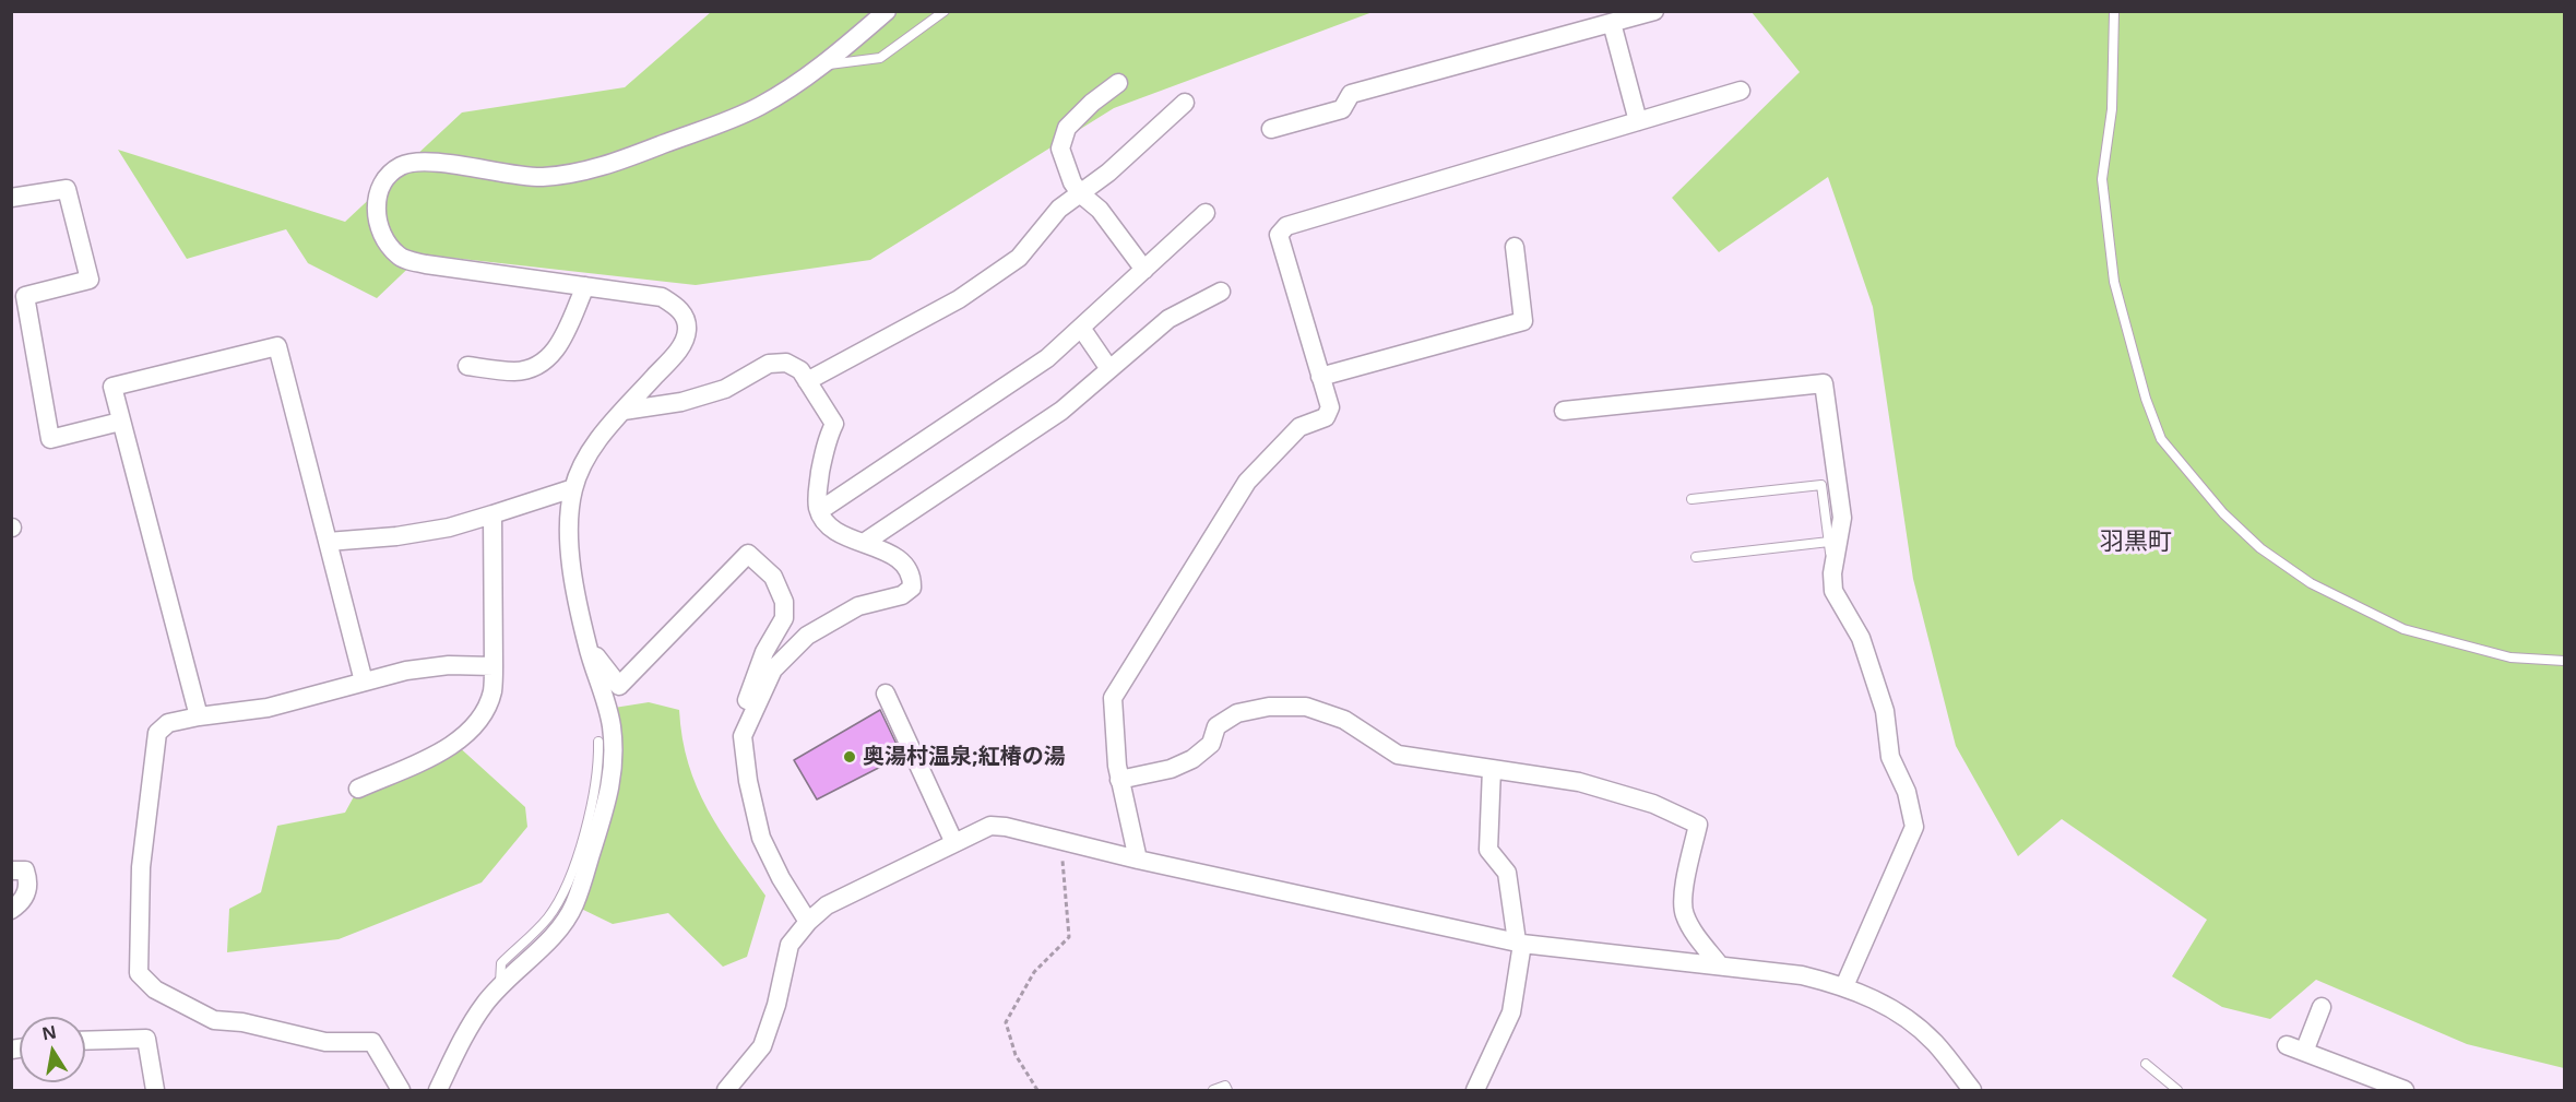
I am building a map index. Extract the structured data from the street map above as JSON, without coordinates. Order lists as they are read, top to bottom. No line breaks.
{"districts":["羽黒町"],"places":["奥湯村温泉;紅椿の湯"],"north":"top"}
